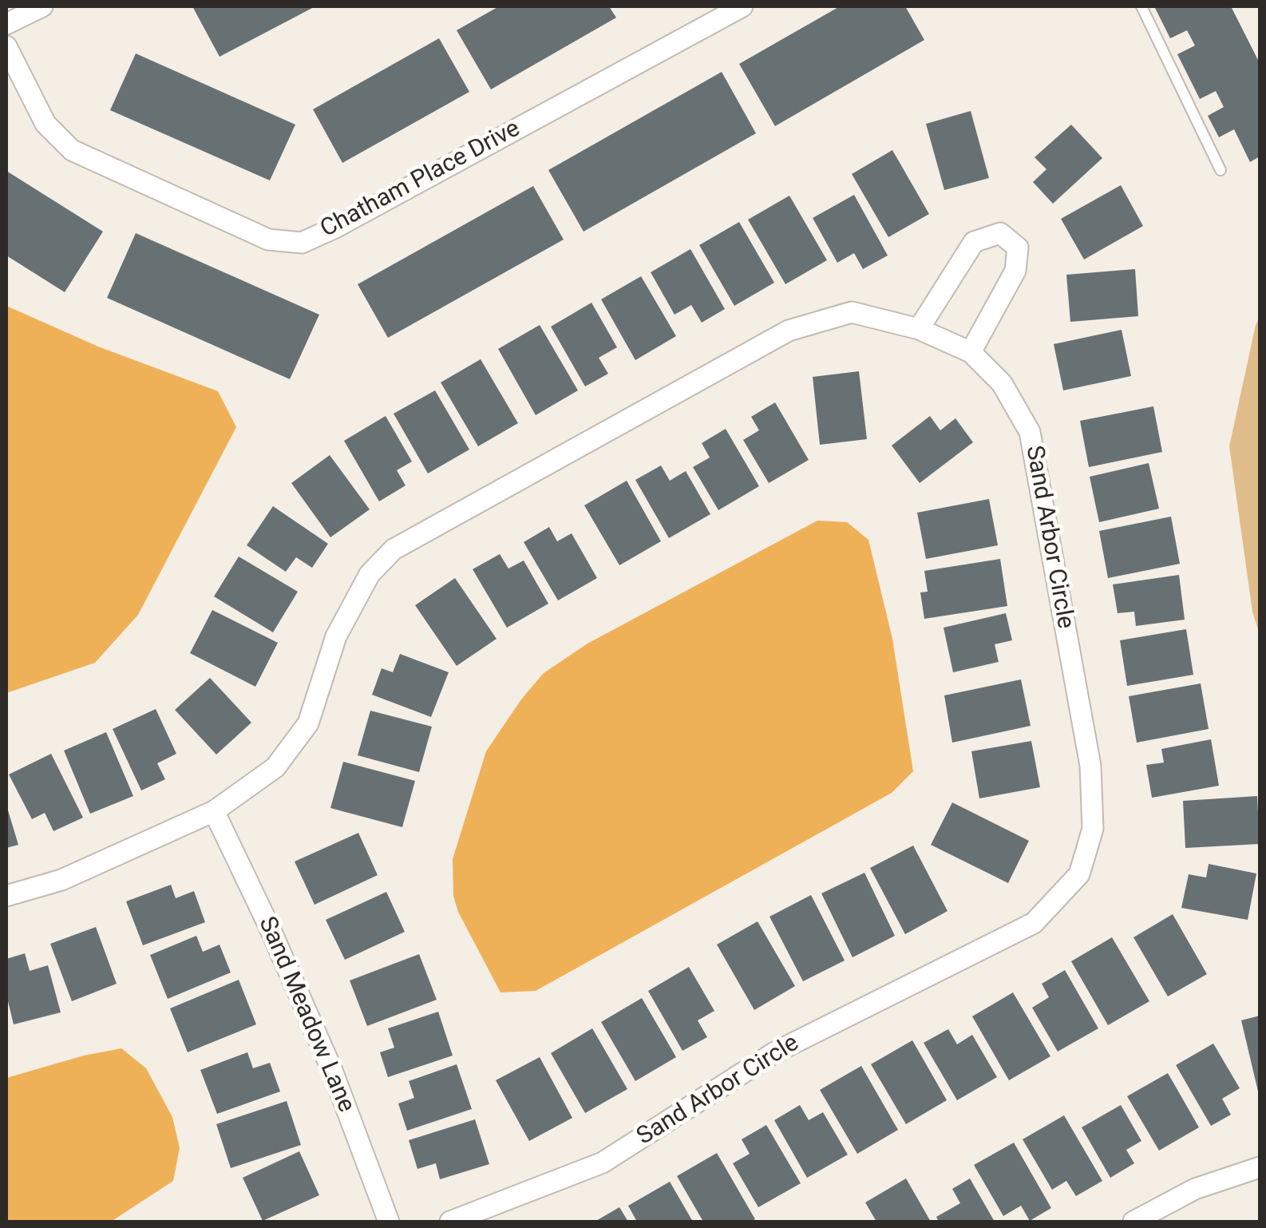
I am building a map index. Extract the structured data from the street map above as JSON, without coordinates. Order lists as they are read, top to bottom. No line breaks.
{"streets":{"street":["Chatham Place Drive","Sand Arbor Circle","Sand Meadow Lane"]},"crossings":[["Sand Arbor Circle","Sand Meadow Lane"]]}
